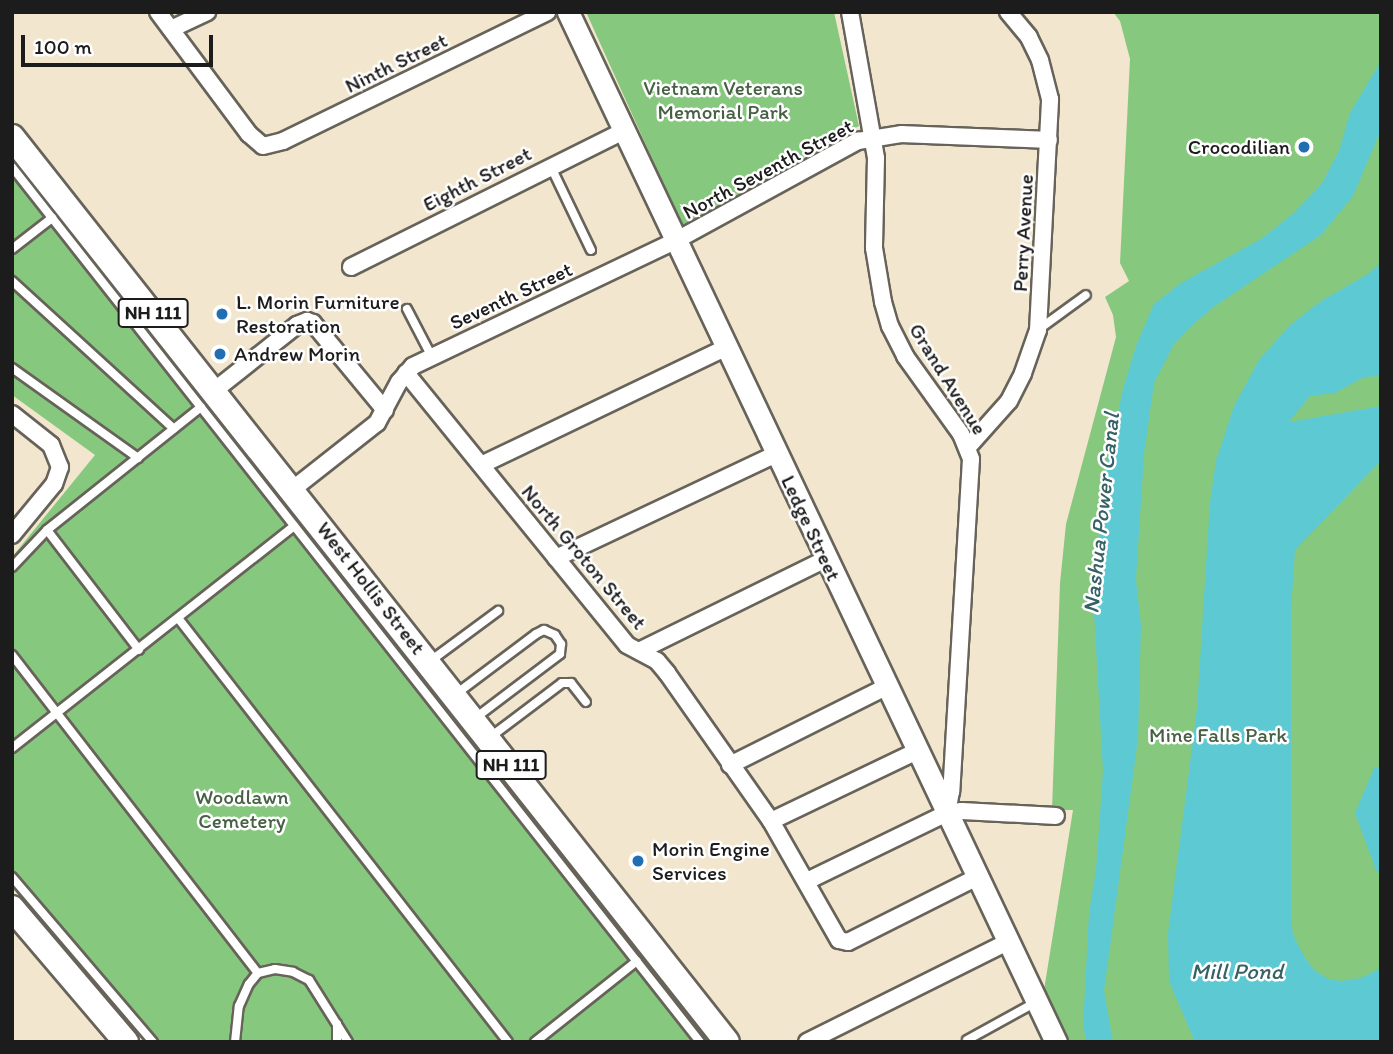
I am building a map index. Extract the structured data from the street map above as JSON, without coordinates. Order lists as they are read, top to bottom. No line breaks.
{"streets":{"main road":["NH 111","West Hollis Street"],"street":["Ninth Street","North Seventh Street","Eighth Street","Perry Avenue","Seventh Street","Grand Avenue","Ledge Street","North Groton Street"]},"crossings":[["North Seventh Street","Perry Avenue"],["North Seventh Street","Seventh Street"],["North Seventh Street","Grand Avenue"],["North Seventh Street","Ledge Street"],["Eighth Street","Ledge Street"],["Perry Avenue","Grand Avenue"],["Seventh Street","Ledge Street"],["Seventh Street","North Groton Street"],["Seventh Street","West Hollis Street"],["Grand Avenue","Ledge Street"],["Ledge Street","North Groton Street"]],"water":["Nashua Power Canal","Mill Pond"],"parks":["Vietnam Veterans Memorial Park","Mine Falls Park","Woodlawn Cemetery"],"places":["Crocodilian","L. Morin Furniture Restoration","Andrew Morin","Morin Engine Services"],"scale_bar":"100 m"}
